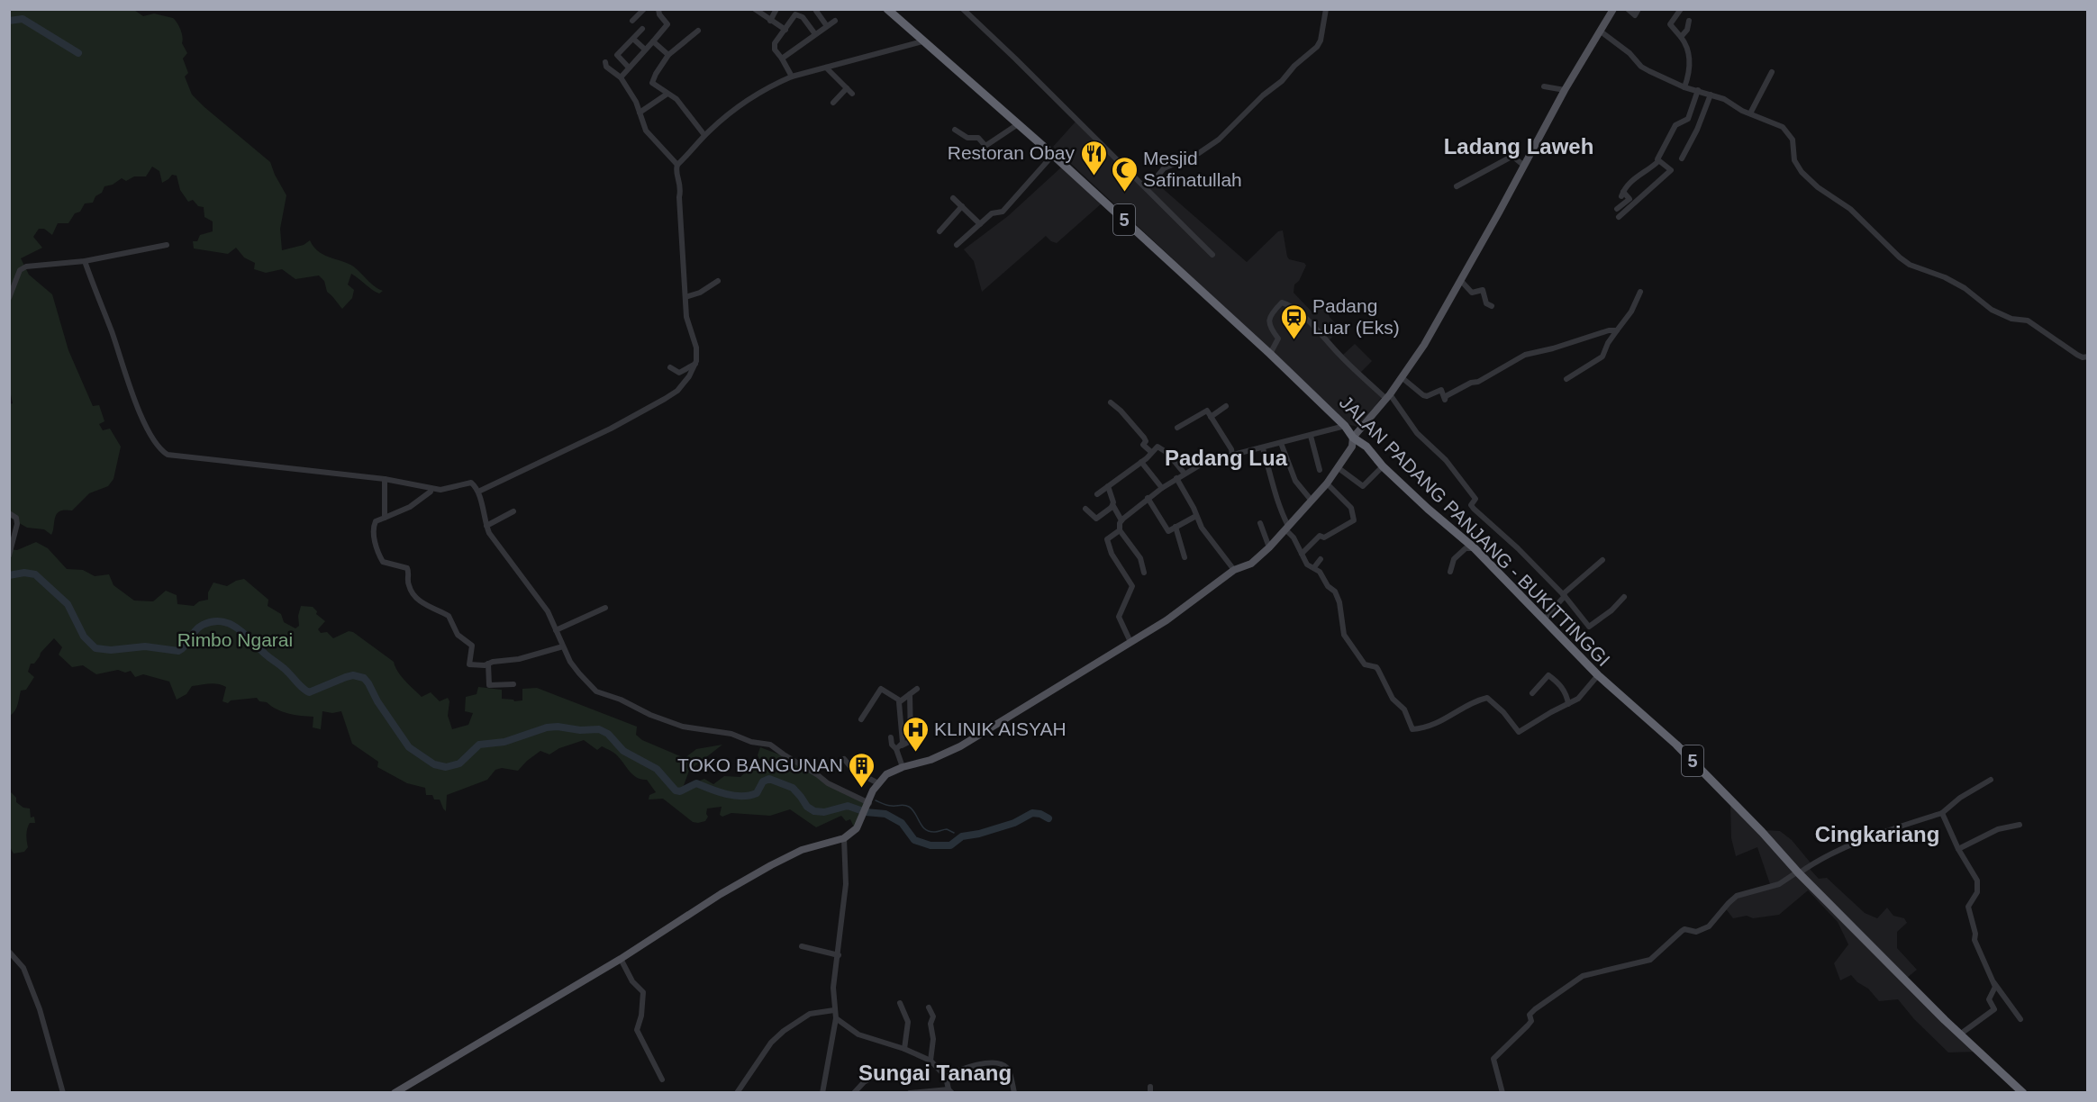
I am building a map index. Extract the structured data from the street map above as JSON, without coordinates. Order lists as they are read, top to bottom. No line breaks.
{"streets":{"highway":["5","JALAN PADANG PANJANG - BUKITTINGGI"]},"districts":["Ladang Laweh","Padang Lua","Cingkariang","Sungai Tanang"],"parks":["Rimbo Ngarai"],"places":{"restaurant":["Restoran Obay"],"mosque":["Mesjid Safinatullah"],"station":["Padang Luar (Eks)"],"hospital":["KLINIK AISYAH"],"building":["TOKO BANGUNAN"]}}
